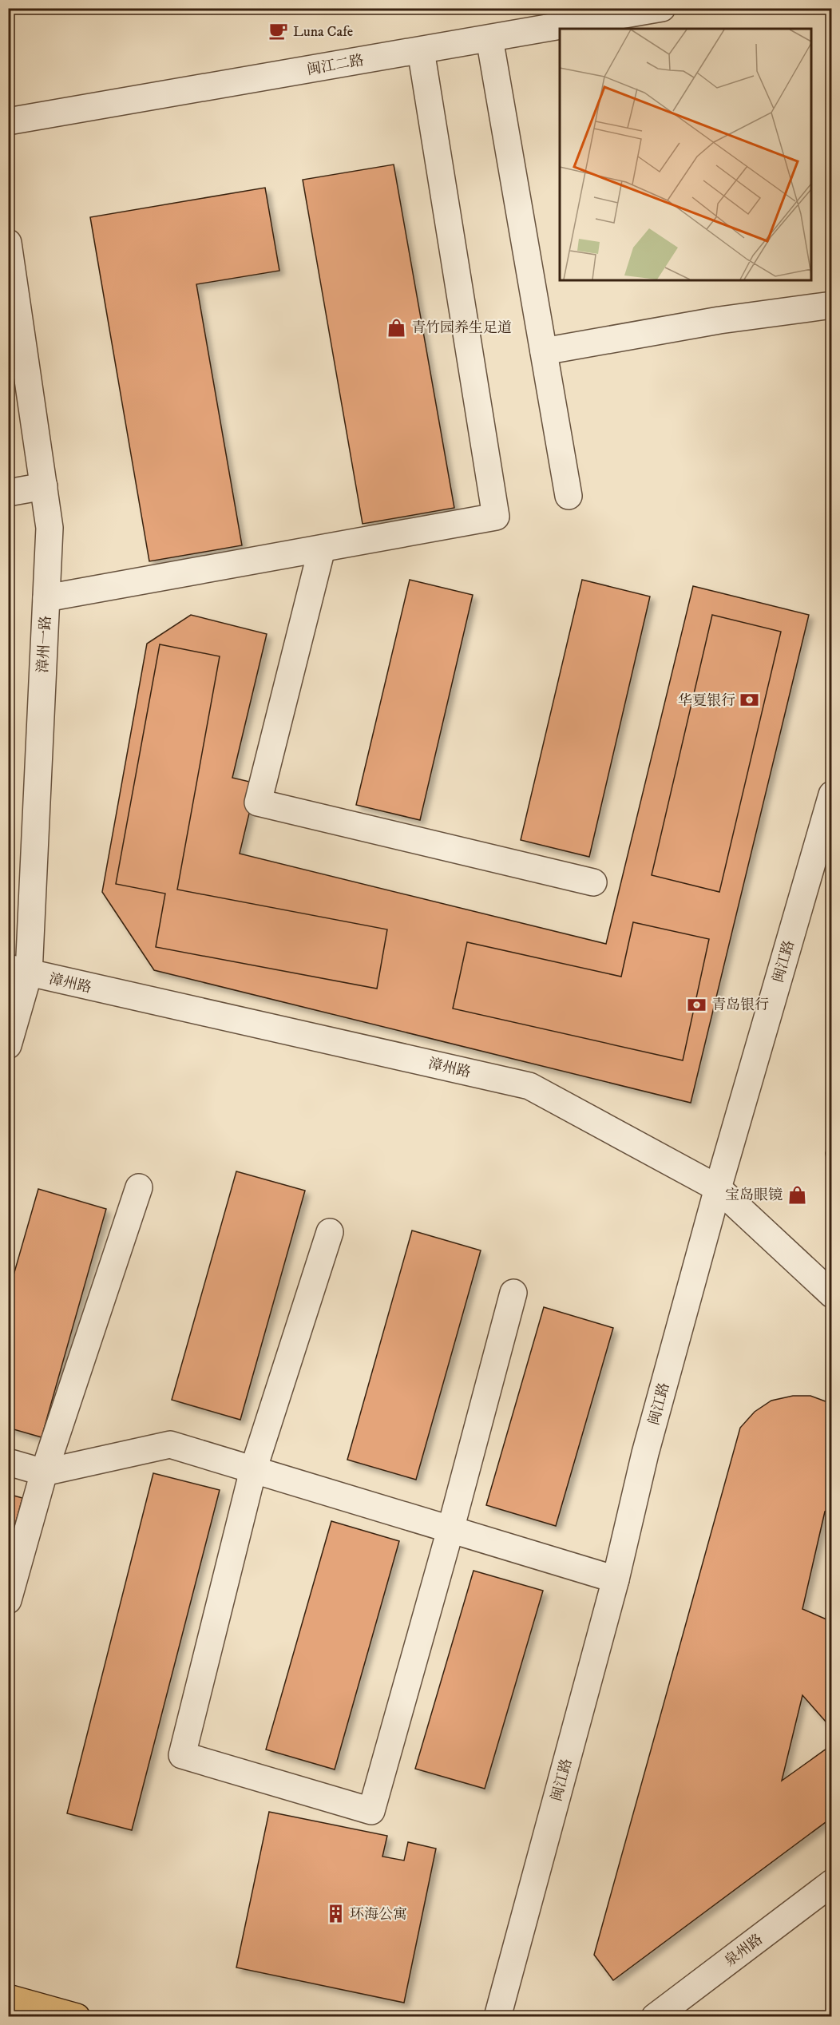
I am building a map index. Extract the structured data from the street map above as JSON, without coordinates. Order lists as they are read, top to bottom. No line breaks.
{"streets":{"street":["闽江二路","漳州一路","闽江路","漳州路","泉州路"]},"crossings":[["漳州一路","漳州路"],["闽江路","漳州路"]],"places":{"cafe":["Luna Cafe"],"shop":["青竹园养生足道","宝岛眼镜"],"bank":["华夏银行","青岛银行"],"building":["环海公寓"]}}
